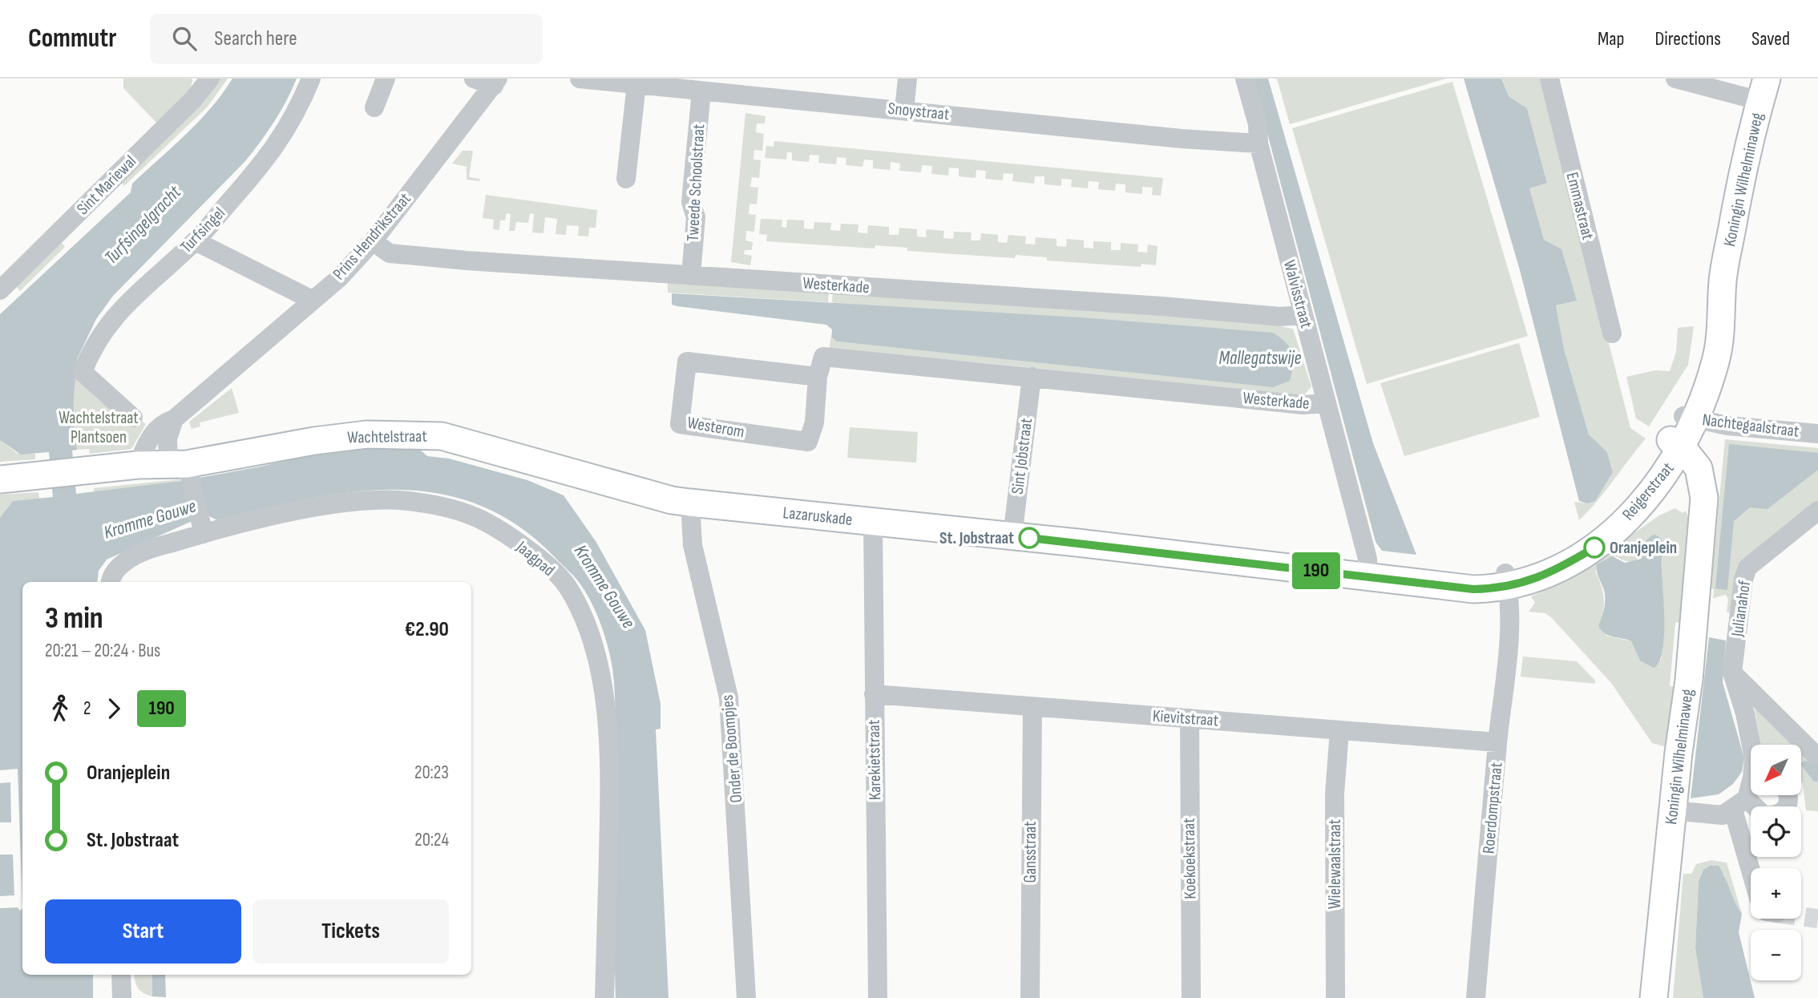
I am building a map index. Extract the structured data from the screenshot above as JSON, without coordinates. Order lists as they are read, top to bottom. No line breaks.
{"streets":{"main road":["Koningin Wilhelminaweg","Wachtelstraat","Reigerstraat","Lazaruskade"],"street":["Snoystraat","Tweede Schoolstraat","Sint Mariewal","Emmastraat","Turfsingel","Prins Hendrikstraat","Westerkade","Walvisstraat","Nachtegaalstraat","Westerom","Sint Jobstraat","Jaagpad","Julianahof","Kievitstraat","Onder de Boompjes","Karekietstraat","Roerdompstraat","Gansstraat","Koekoekstraat","Wielewaalstraat"]},"crossings":[["Snoystraat","Tweede Schoolstraat"],["Snoystraat","Walvisstraat"],["Koningin Wilhelminaweg","Nachtegaalstraat"],["Koningin Wilhelminaweg","Reigerstraat"],["Tweede Schoolstraat","Westerkade"],["Prins Hendrikstraat","Westerkade"],["Prins Hendrikstraat","Wachtelstraat"],["Westerkade","Walvisstraat"],["Westerkade","Westerom"],["Westerkade","Sint Jobstraat"],["Walvisstraat","Reigerstraat"],["Wachtelstraat","Lazaruskade"],["Wachtelstraat","Onder de Boompjes"],["Sint Jobstraat","Reigerstraat"],["Reigerstraat","Lazaruskade"],["Reigerstraat","Roerdompstraat"],["Lazaruskade","Onder de Boompjes"],["Lazaruskade","Karekietstraat"],["Kievitstraat","Karekietstraat"],["Kievitstraat","Roerdompstraat"],["Kievitstraat","Gansstraat"],["Kievitstraat","Koekoekstraat"],["Kievitstraat","Wielewaalstraat"]],"water":["Turfsingelgracht","Mallegatswije","Kromme Gouwe"],"parks":["Wachtelstraat Plantsoen"],"places":["St. Jobstraat","Oranjeplein"],"lines":["bus line 190"],"north":"bottom left","page":{"header":"Commutr","search":"Search here","nav":["Map","Directions","Saved"],"on_map":"190","heading":["3 min","20:21 – 20:24 · Bus","€2.90"],"legs":["2","190"],"list":[{"name":"Oranjeplein","value":"20:23"},{"name":"St. Jobstraat","value":"20:24"}],"map_buttons":["+","−"],"buttons":["Start","Tickets"]}}
